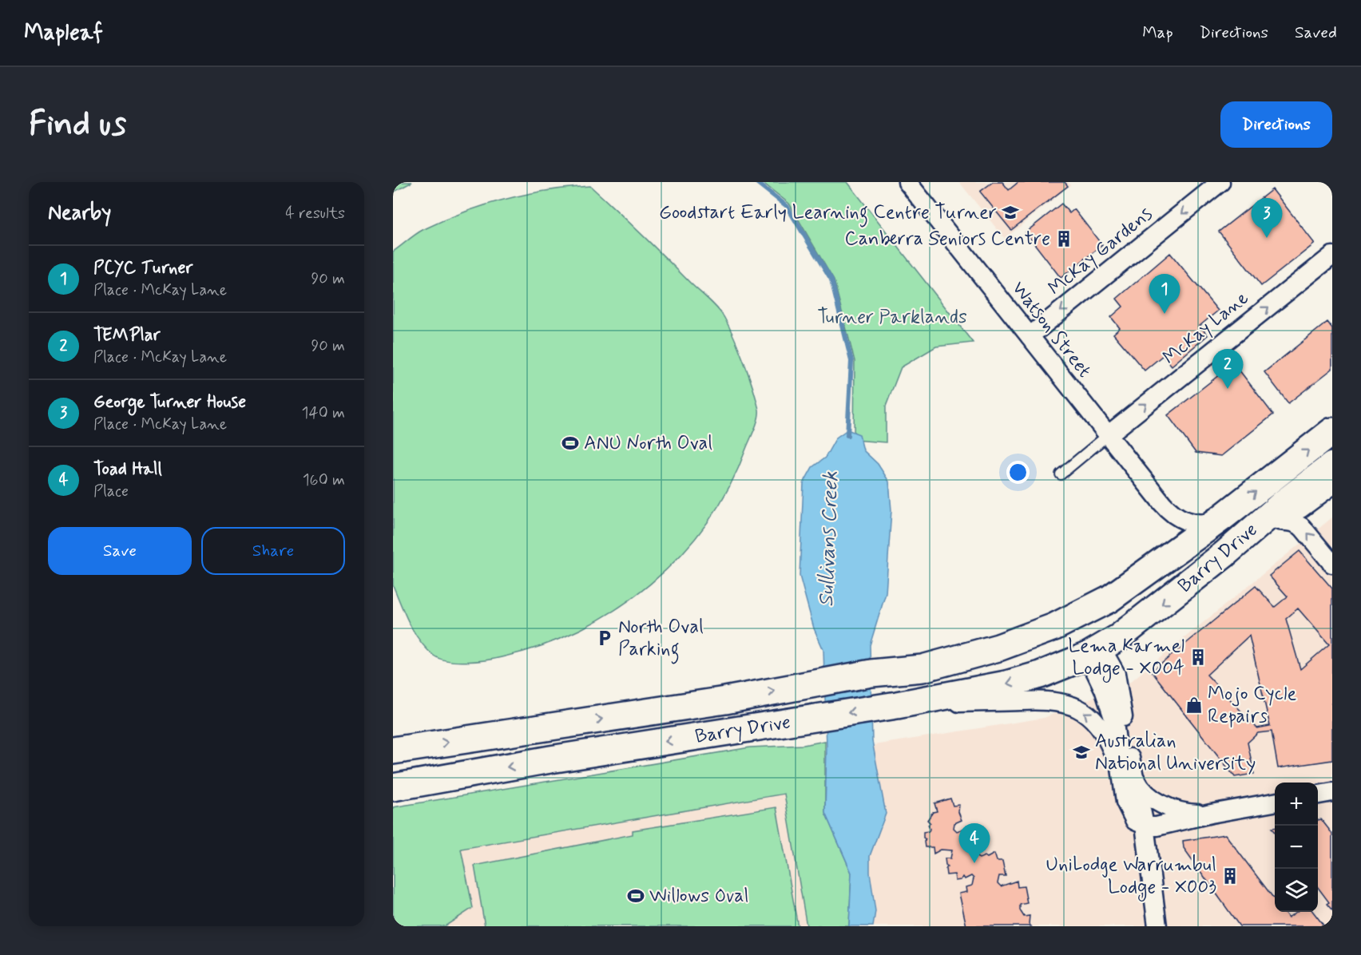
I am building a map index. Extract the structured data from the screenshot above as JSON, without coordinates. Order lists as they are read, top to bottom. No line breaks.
{"streets":{"main road":["Barry Drive"],"street":["McKay Gardens","McKay Lane","Watson Street"]},"crossings":[["McKay Gardens","Watson Street"],["McKay Lane","Watson Street"],["Watson Street","Barry Drive"]],"one_way":["McKay Gardens","McKay Lane"],"water":["Sullivans Creek"],"parks":["Turner Parklands"],"places":{"school or university":["Goodstart Early Learning Centre Turner","Australian National University"],"building":["Canberra Seniors Centre","Lema Karmel Lodge - X004","UniLodge Warrumbul Lodge - X003"],"sports":["ANU North Oval","Willows Oval"],"parking":["North Oval Parking"],"shop":["Mojo Cycle Repairs"]},"page":{"header":"Mapleaf","nav":["Map","Directions","Saved"],"buttons":["Directions",["Save","Share"]],"title":"Find us","heading":["Nearby","4 results"],"pins":["3","1","2","4"],"list":[{"mark":"1","name":"PCYC Turner","note":"Place · McKay Lane","value":"90 m"},{"mark":"2","name":"TEMPlar","note":"Place · McKay Lane","value":"90 m"},{"mark":"3","name":"George Turner House","note":"Place · McKay Lane","value":"140 m"},{"mark":"4","name":"Toad Hall","note":"Place","value":"160 m"}],"map_buttons":["+","−"]}}
